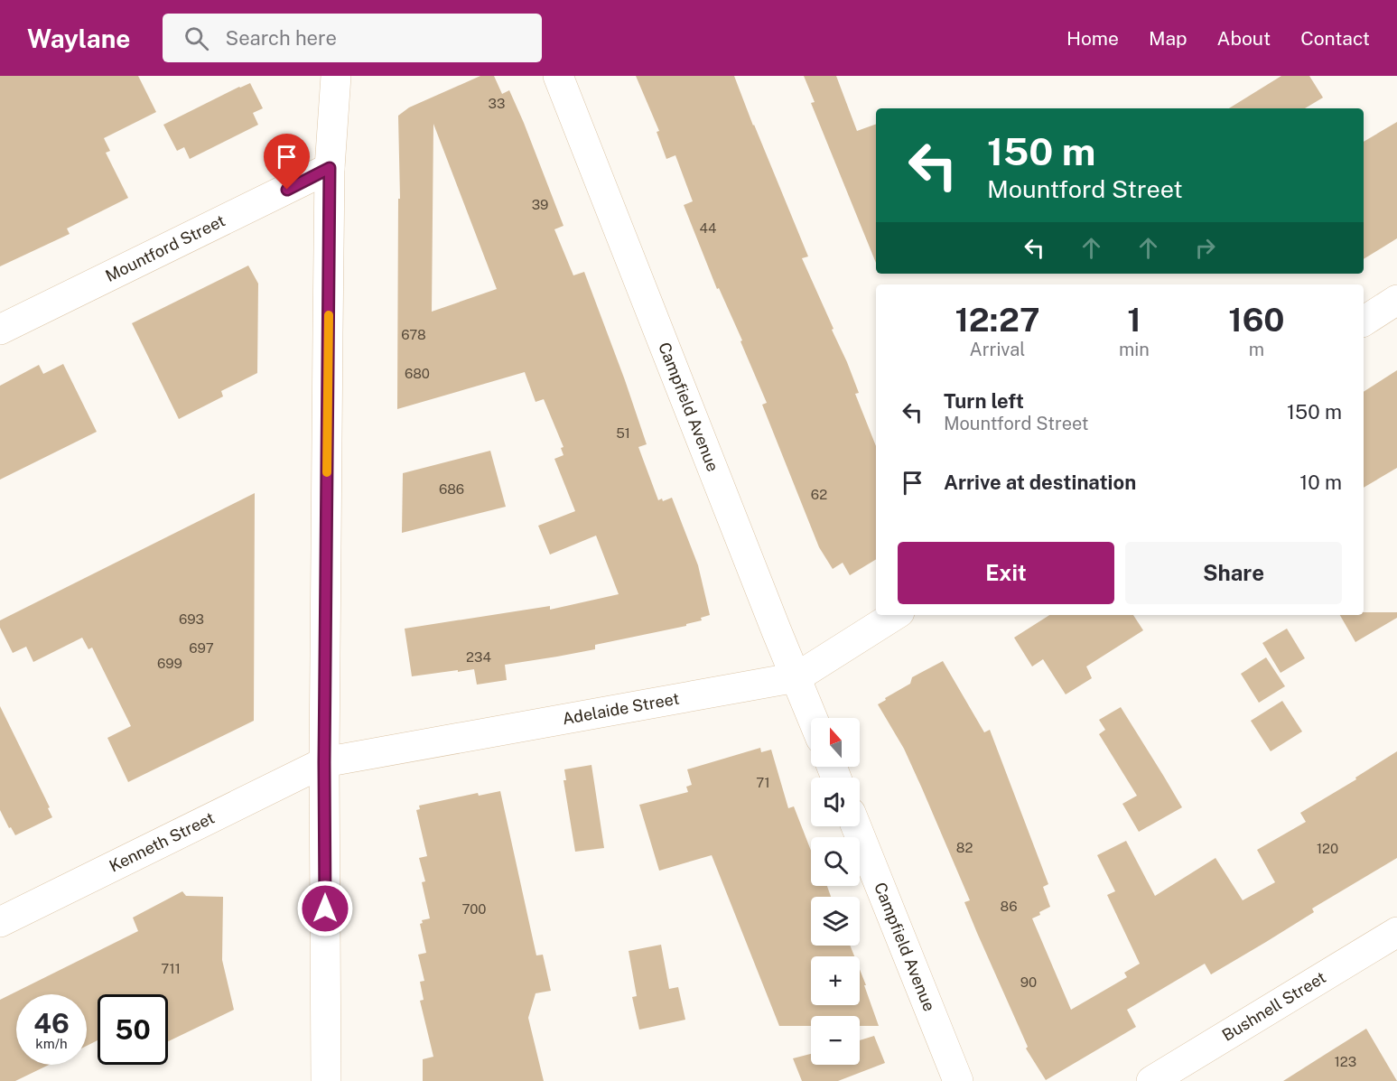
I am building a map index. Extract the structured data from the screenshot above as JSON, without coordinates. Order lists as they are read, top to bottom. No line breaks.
{"streets":{"street":["Mountford Street","Campfield Avenue","Adelaide Street","Kenneth Street","Bushnell Street"]},"crossings":[["Campfield Avenue","Adelaide Street"],["Adelaide Street","Kenneth Street"]],"house_numbers":["33","39","44","678","680","51","686","62","693","697","234","699","71","82","120","86","700","711","90","123"],"north":"top","page":{"header":"Waylane","search":"Search here","nav":["Home","Map","About","Contact"],"turn":["150 m","Mountford Street"],"eta":["12:27","Arrival","1","min","160","m"],"list":[{"name":"Turn left","note":"Mountford Street","value":"150 m"},{"name":"Arrive at destination","value":"10 m"}],"buttons":["Exit","Share"],"map_buttons":["+","−"],"speed":"46 km/h","limit":"50"}}
